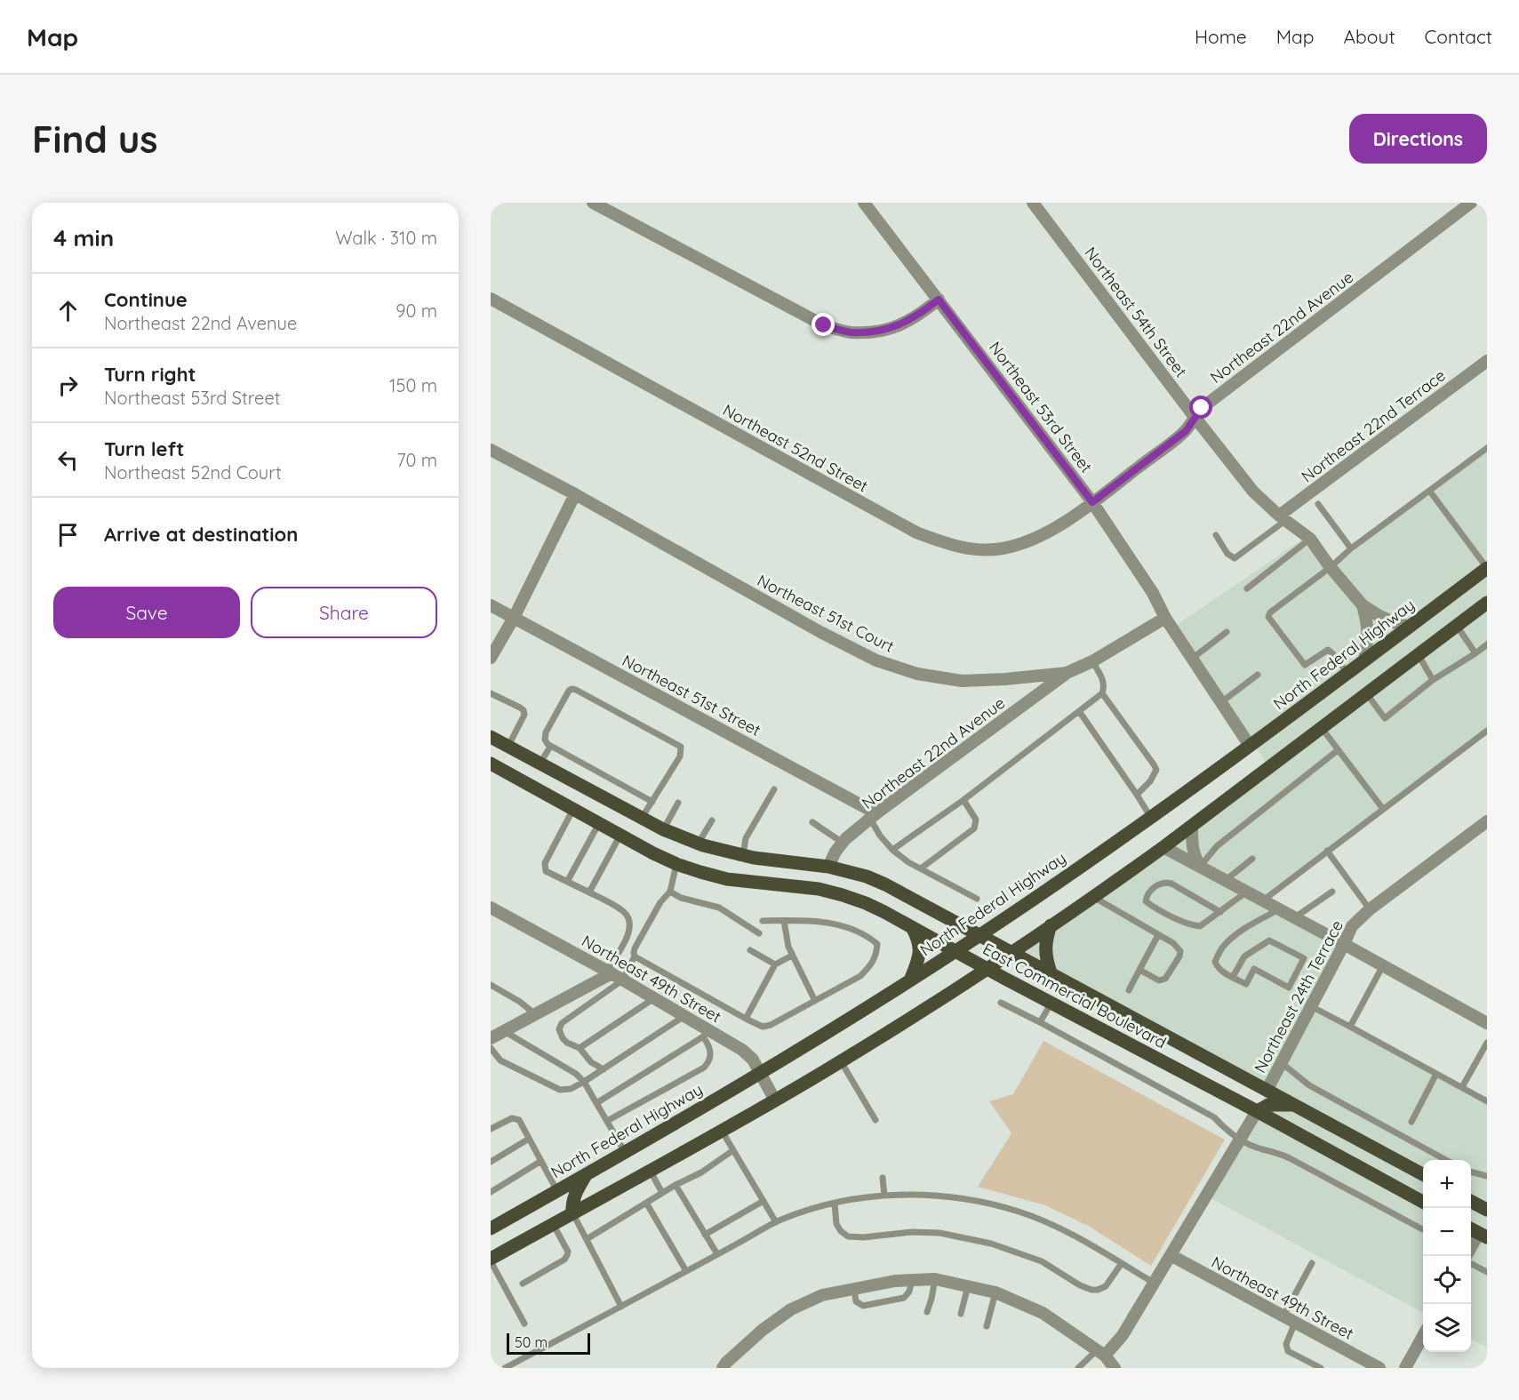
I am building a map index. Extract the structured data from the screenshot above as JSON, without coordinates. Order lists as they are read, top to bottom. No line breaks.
{"streets":{"main road":["North Federal Highway","East Commercial Boulevard"],"street":["Northeast 54th Street","Northeast 22nd Avenue","Northeast 53rd Street","Northeast 22nd Terrace","Northeast 52nd Street","Northeast 51st Court","Northeast 51st Street","Northeast 49th Street","Northeast 24th Terrace"]},"crossings":[["Northeast 54th Street","Northeast 22nd Avenue"],["Northeast 54th Street","Northeast 22nd Terrace"],["Northeast 54th Street","North Federal Highway"],["Northeast 22nd Avenue","Northeast 53rd Street"],["Northeast 22nd Avenue","Northeast 52nd Street"],["Northeast 22nd Avenue","Northeast 51st Court"],["Northeast 22nd Avenue","Northeast 51st Street"],["Northeast 22nd Avenue","East Commercial Boulevard"],["Northeast 53rd Street","Northeast 52nd Street"],["Northeast 53rd Street","Northeast 51st Court"],["Northeast 53rd Street","North Federal Highway"],["North Federal Highway","Northeast 49th Street"],["North Federal Highway","East Commercial Boulevard"],["East Commercial Boulevard","Northeast 24th Terrace"]],"scale_bar":"50 m","page":{"header":"Map","nav":["Home","Map","About","Contact"],"buttons":["Directions",["Save","Share"]],"title":"Find us","heading":["4 min","Walk · 310 m"],"list":[["Continue","Northeast 22nd Avenue","90 m"],["Turn right","Northeast 53rd Street","150 m"],["Turn left","Northeast 52nd Court","70 m"],"Arrive at destination"],"map_buttons":["+","−"],"scale":"50 m"}}
